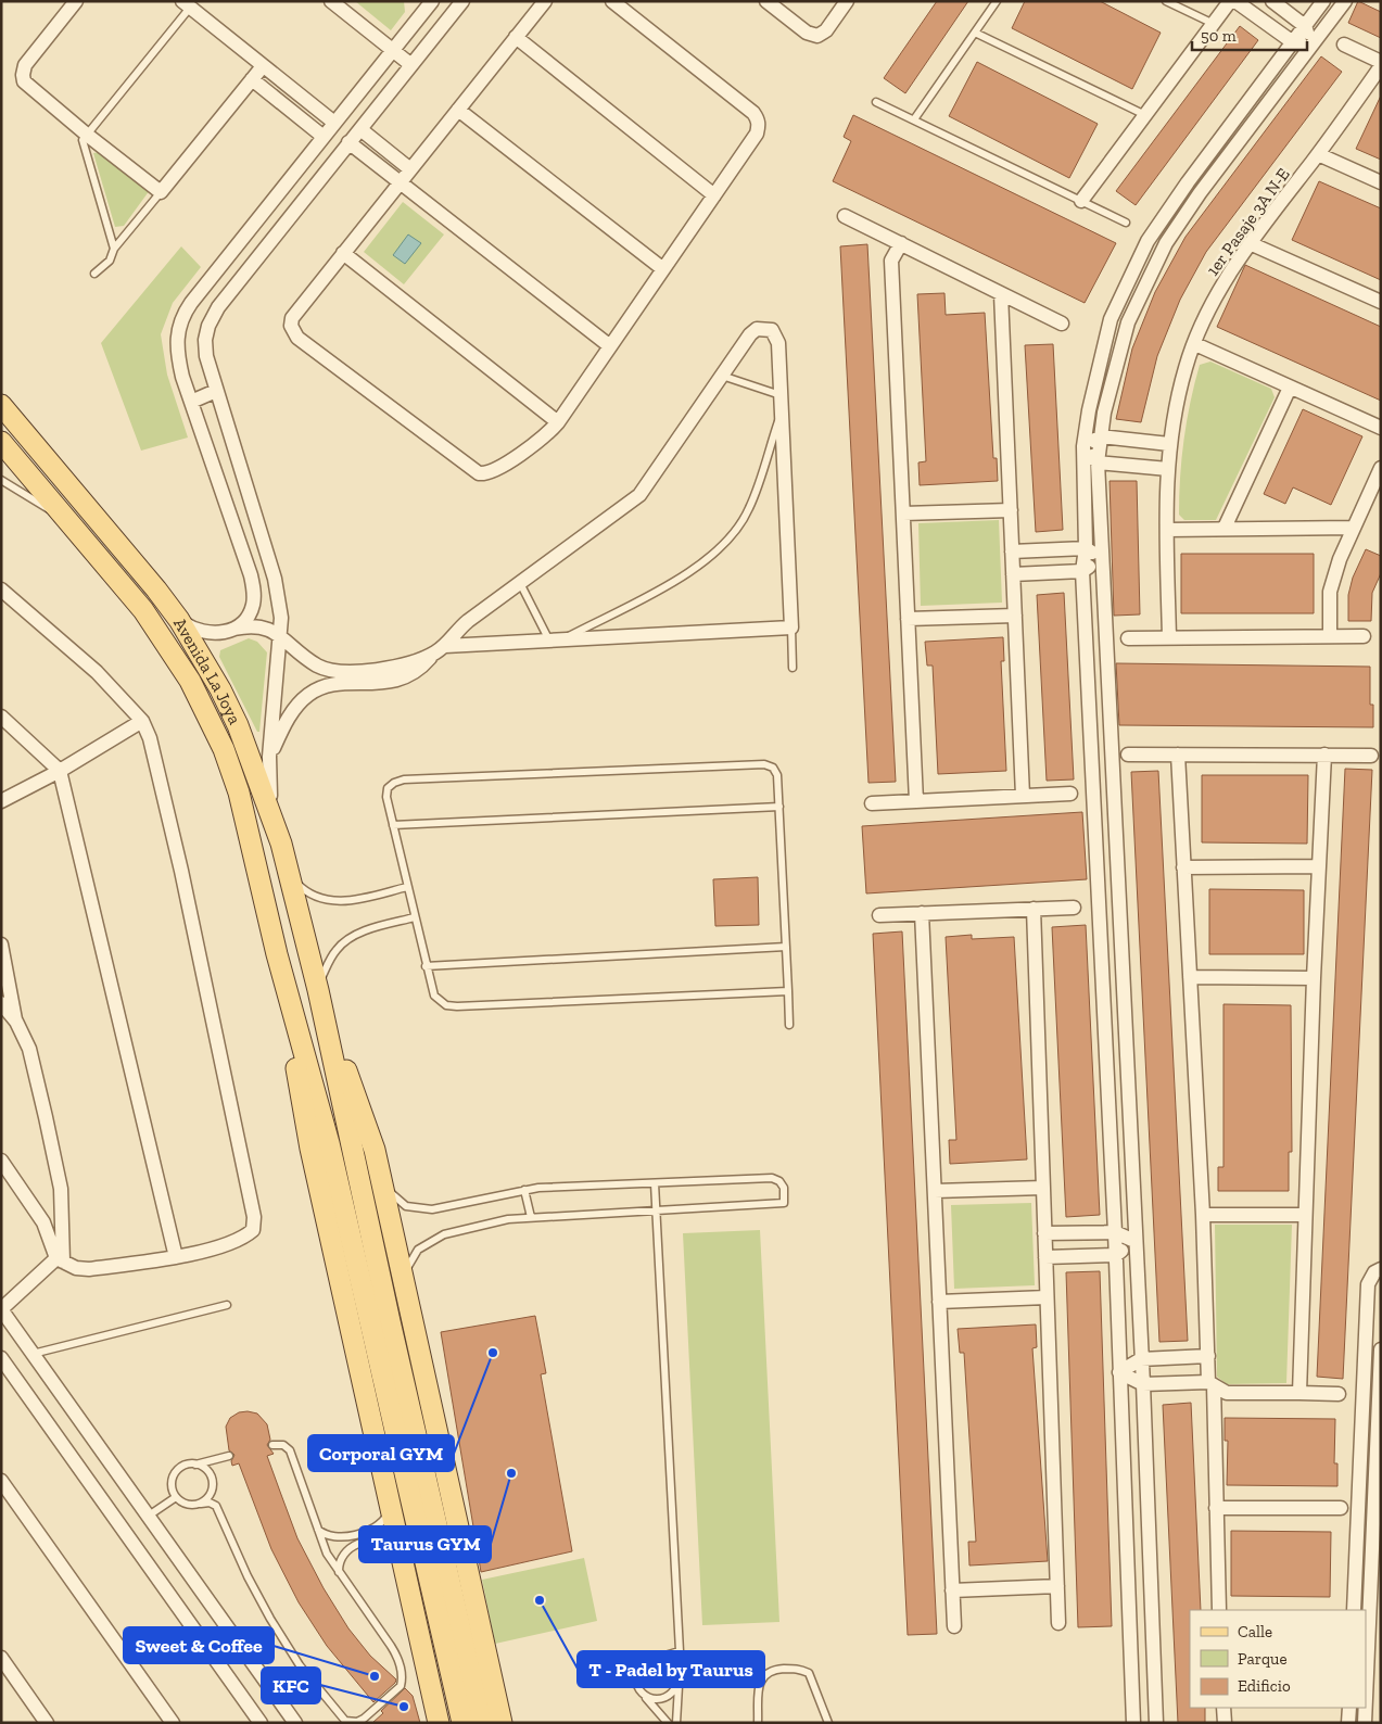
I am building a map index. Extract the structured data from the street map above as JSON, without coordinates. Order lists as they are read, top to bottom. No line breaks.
{"streets":{"main road":["Avenida La Joya"],"street":["1er Pasaje 3A N-E"]},"places":["Corporal GYM","Taurus GYM","T - Padel by Taurus","Sweet & Coffee","KFC"],"legend":["Calle","Parque","Edificio"],"scale_bar":"50 m"}
